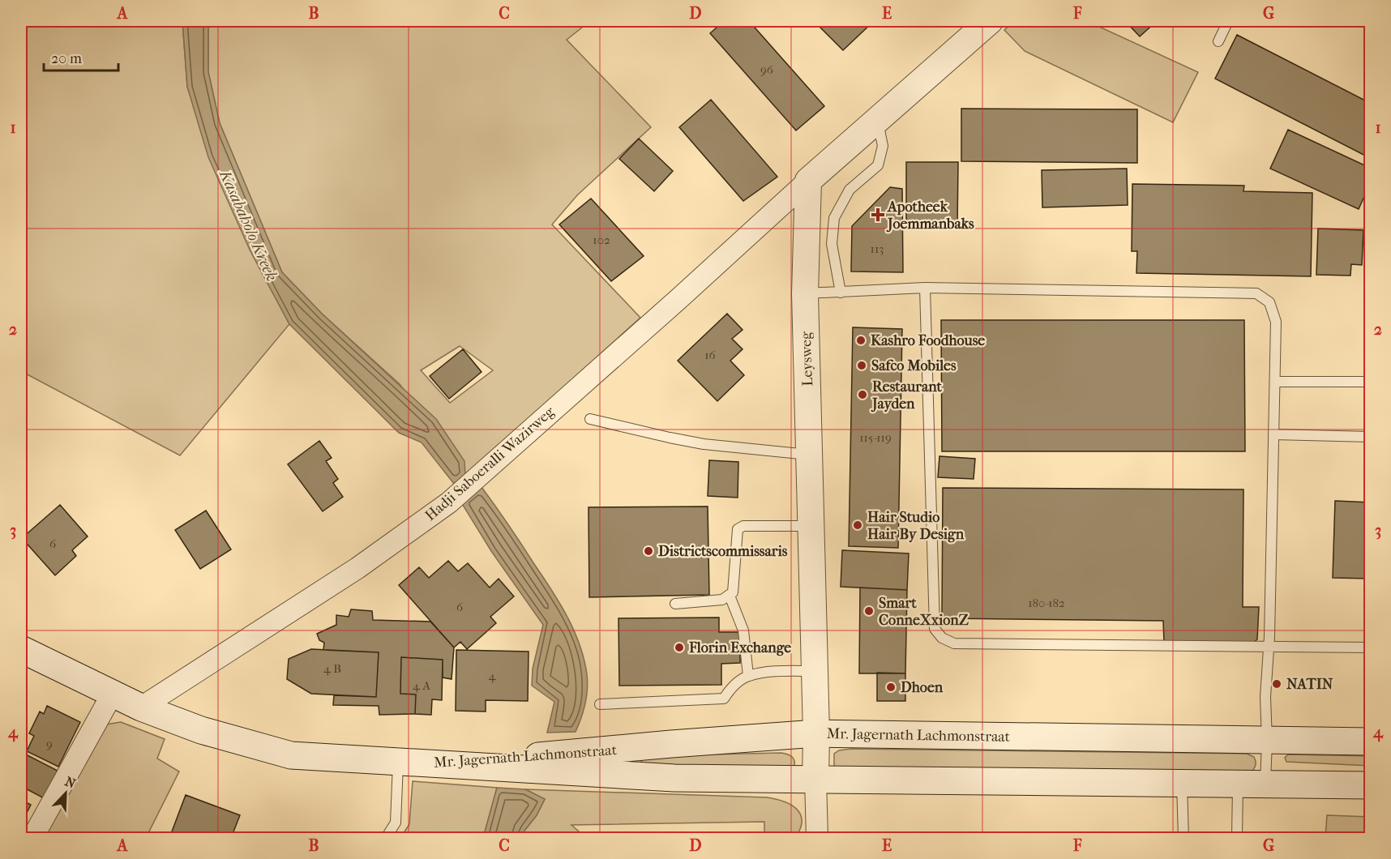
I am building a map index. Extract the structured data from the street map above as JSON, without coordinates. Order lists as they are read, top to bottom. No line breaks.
{"streets":{"main road":["Mr. Jagernath Lachmonstraat"],"street":["Leysweg","Hadji Saboeralli Wazirweg"]},"crossings":[["Leysweg","Hadji Saboeralli Wazirweg"],["Leysweg","Mr. Jagernath Lachmonstraat"]],"water":["Kasabaholo Kreek"],"places":{"health":["Apotheek Joemmanbaks"],"other":["Kashro Foodhouse","Safco Mobiles","Restaurant Jayden","Hair Studio Hair By Design","Districtscommissaris","Smart ConneXxionZ","Florin Exchange","NATIN","Dhoen"]},"house_numbers":["96","102","113","16","115-119","6","180-182","6","4 B","4","4 A","9"],"scale_bar":"20 m","north":"top right","grid":{"columns":["A","B","C","D","E","F","G"],"rows":["1","2","3","4"]}}
